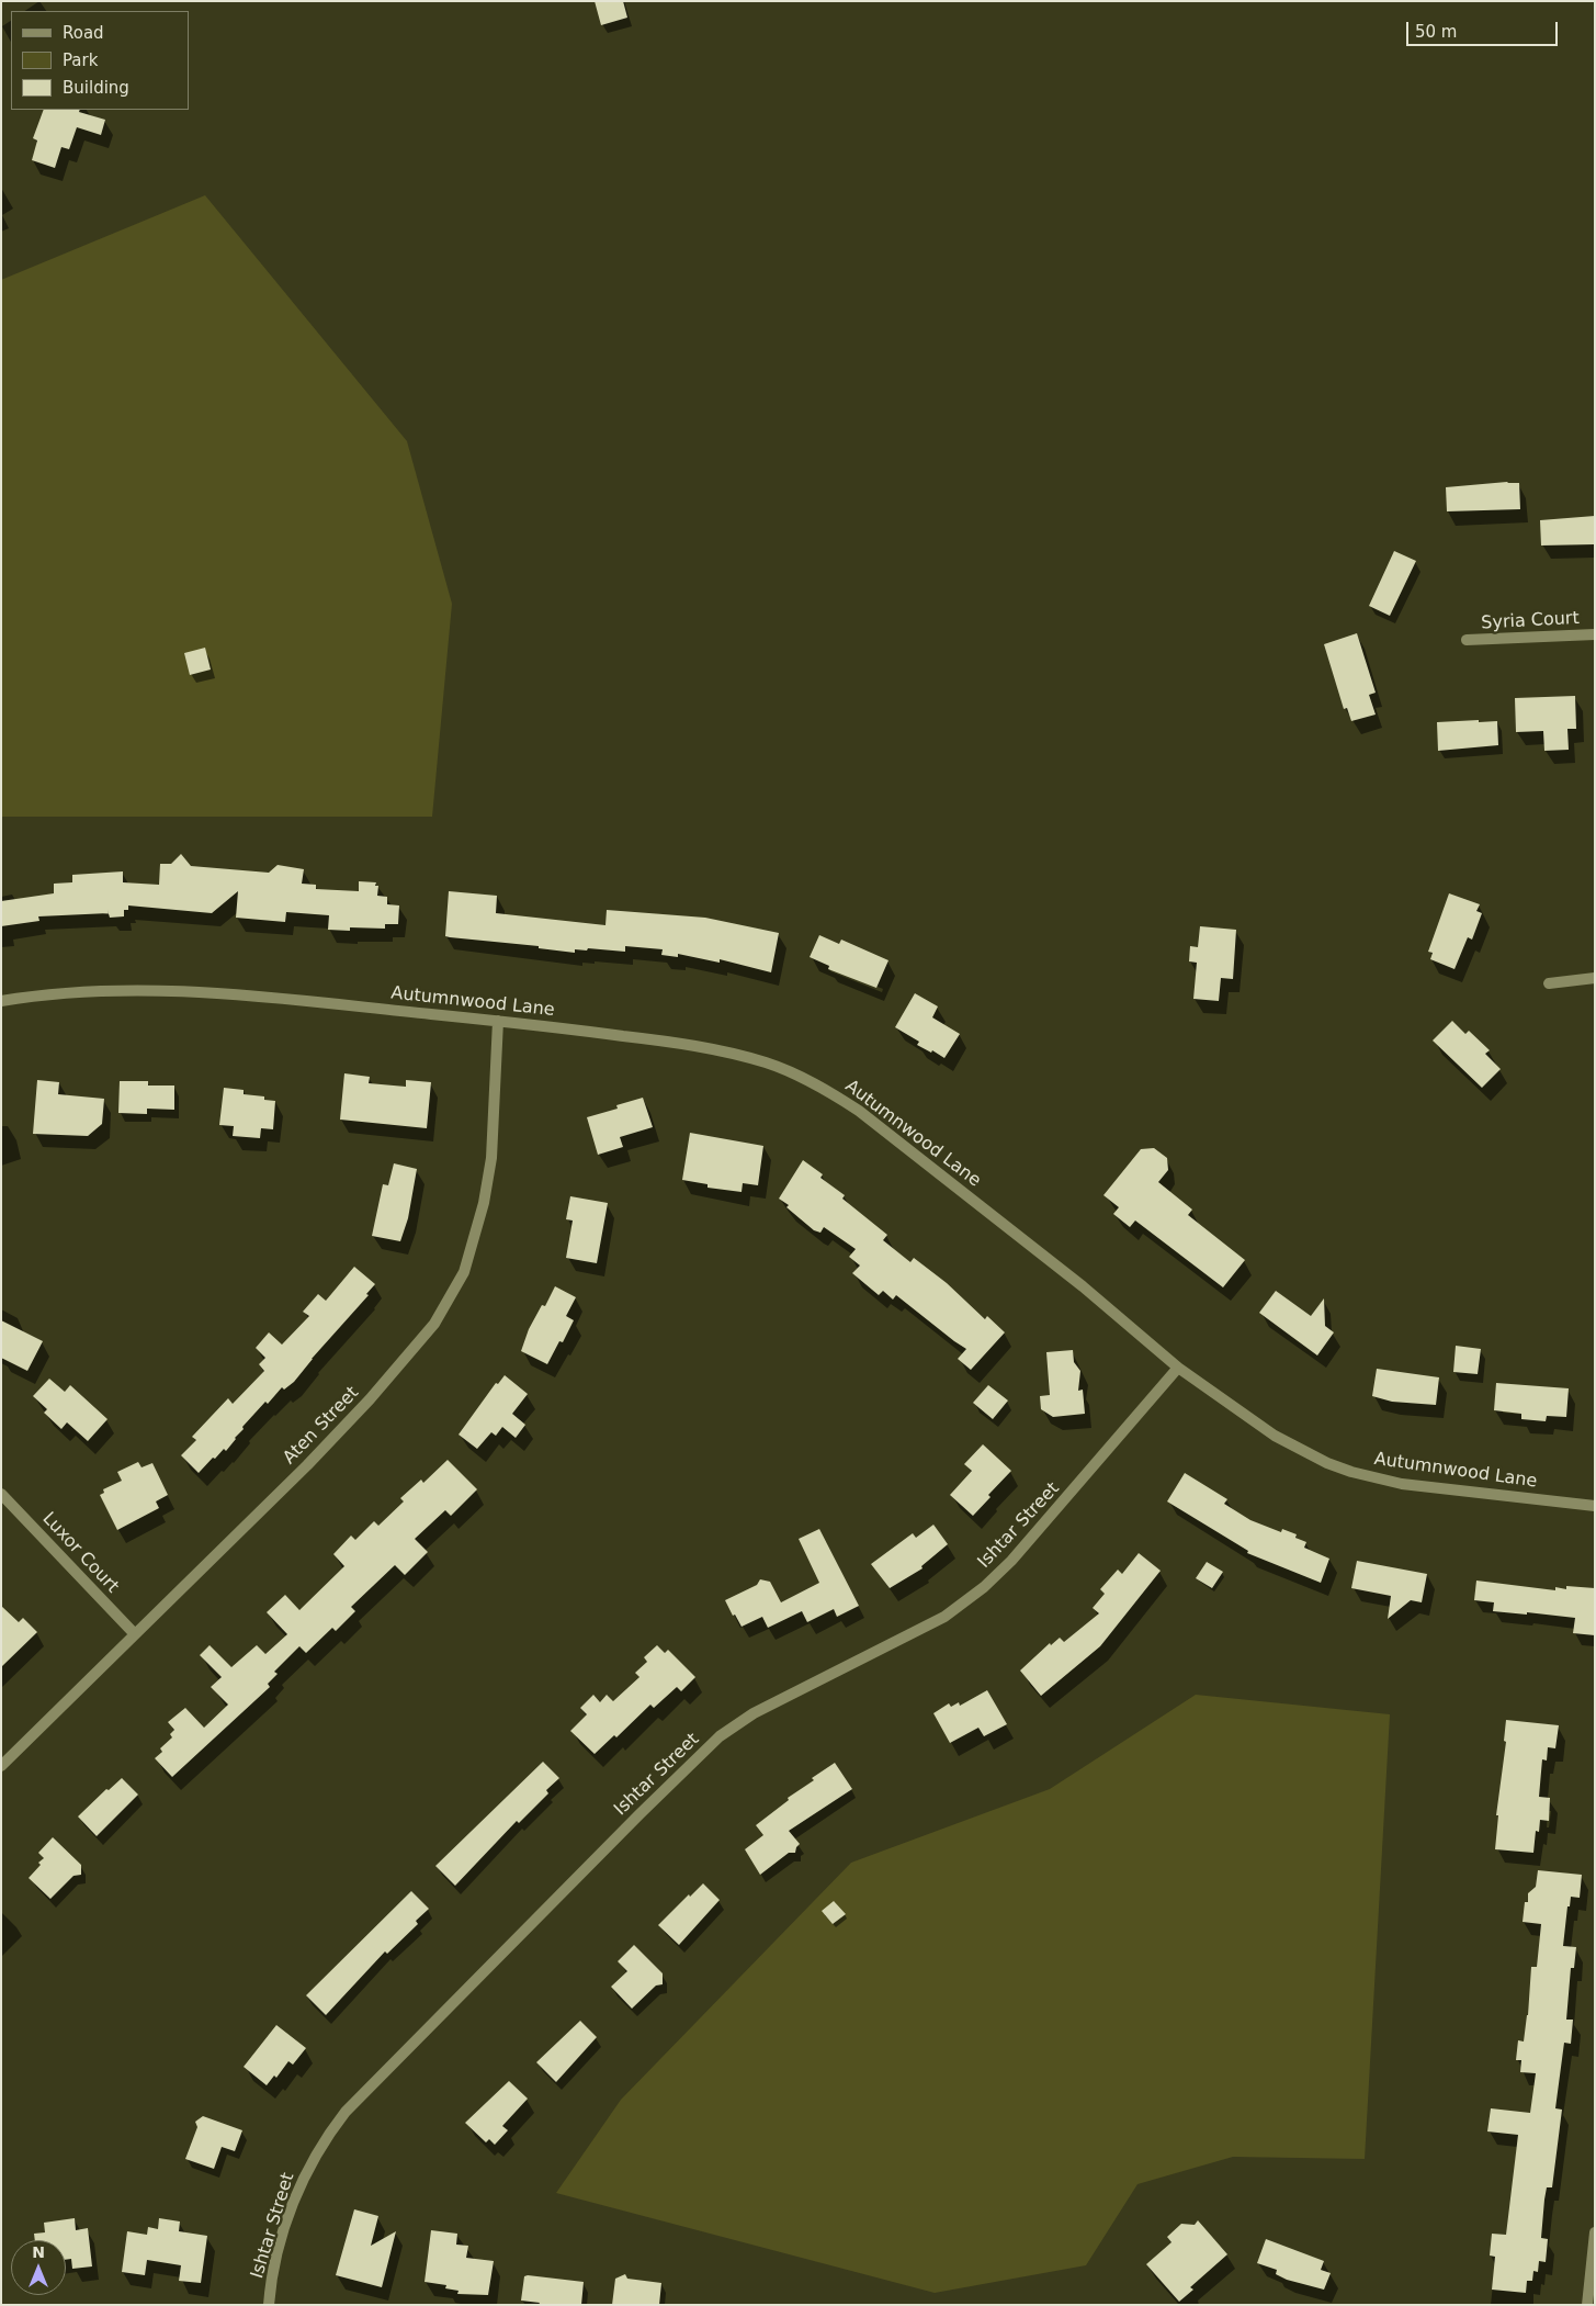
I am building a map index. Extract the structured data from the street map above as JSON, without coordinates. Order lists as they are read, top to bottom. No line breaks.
{"streets":{"street":["Syria Court","Autumnwood Lane","Aten Street","Ishtar Street","Luxor Court"]},"crossings":[["Autumnwood Lane","Aten Street"],["Autumnwood Lane","Ishtar Street"],["Aten Street","Luxor Court"]],"legend":["Road","Park","Building"],"scale_bar":"50 m","north":"top"}
